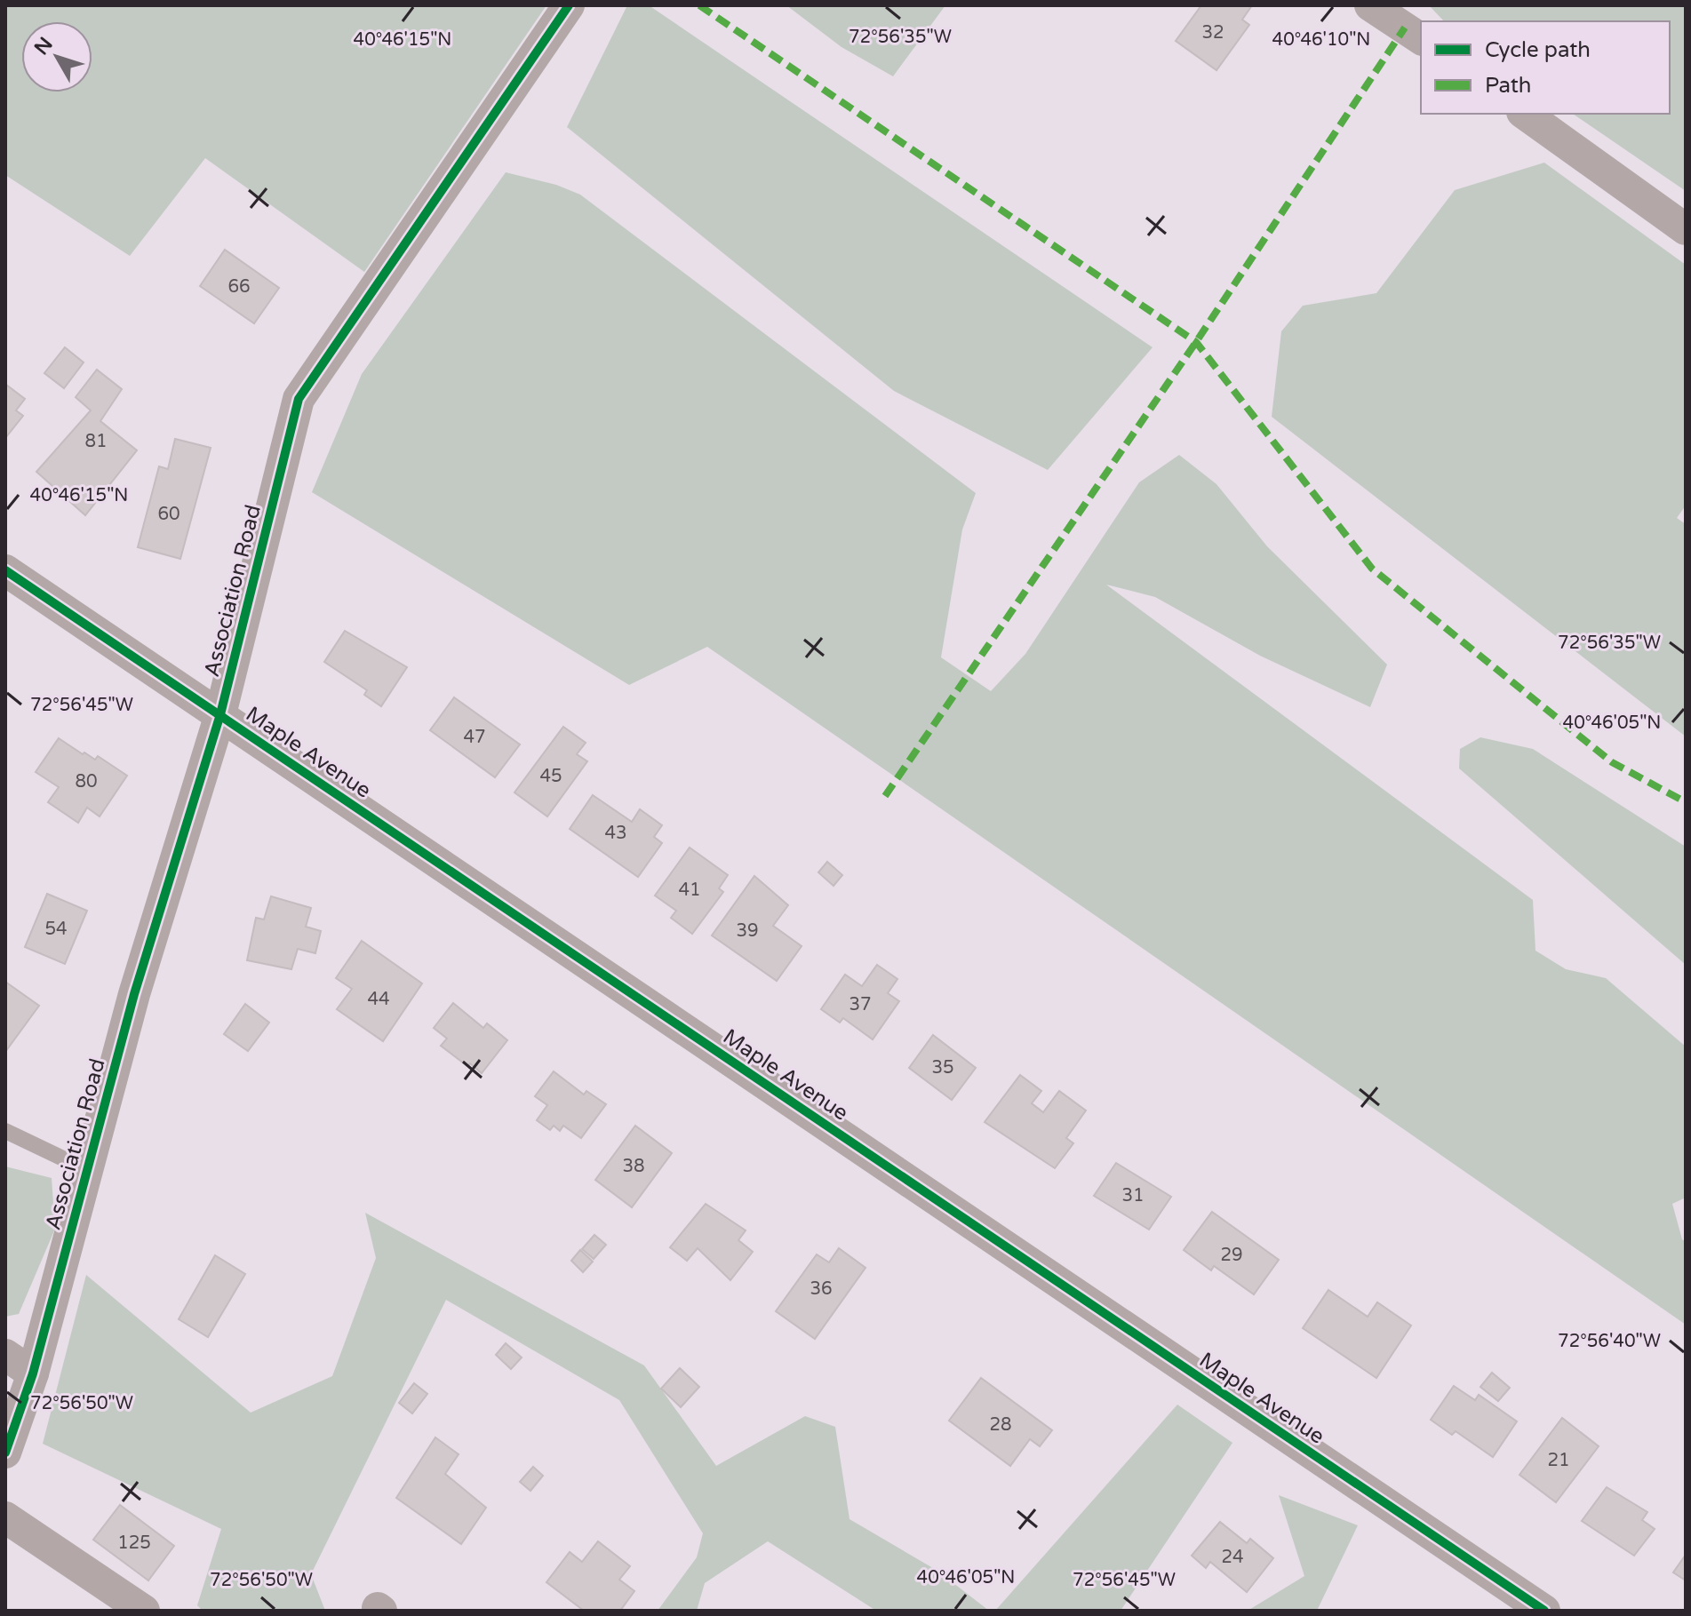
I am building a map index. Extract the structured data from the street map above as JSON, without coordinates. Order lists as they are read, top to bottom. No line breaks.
{"streets":{"street":["Association Road","Maple Avenue"]},"crossings":[["Association Road","Maple Avenue"]],"house_numbers":["32","66","81","60","47","45","80","43","41","54","39","44","37","35","38","31","29","36","28","21","125","24"],"legend":["Cycle path","Path"],"north":"top left","coordinates":["72°56'35\"W","40°46'15\"N","40°46'10\"N","72°56'45\"W","40°46'05\"N","72°56'40\"W","72°56'50\"W"]}
